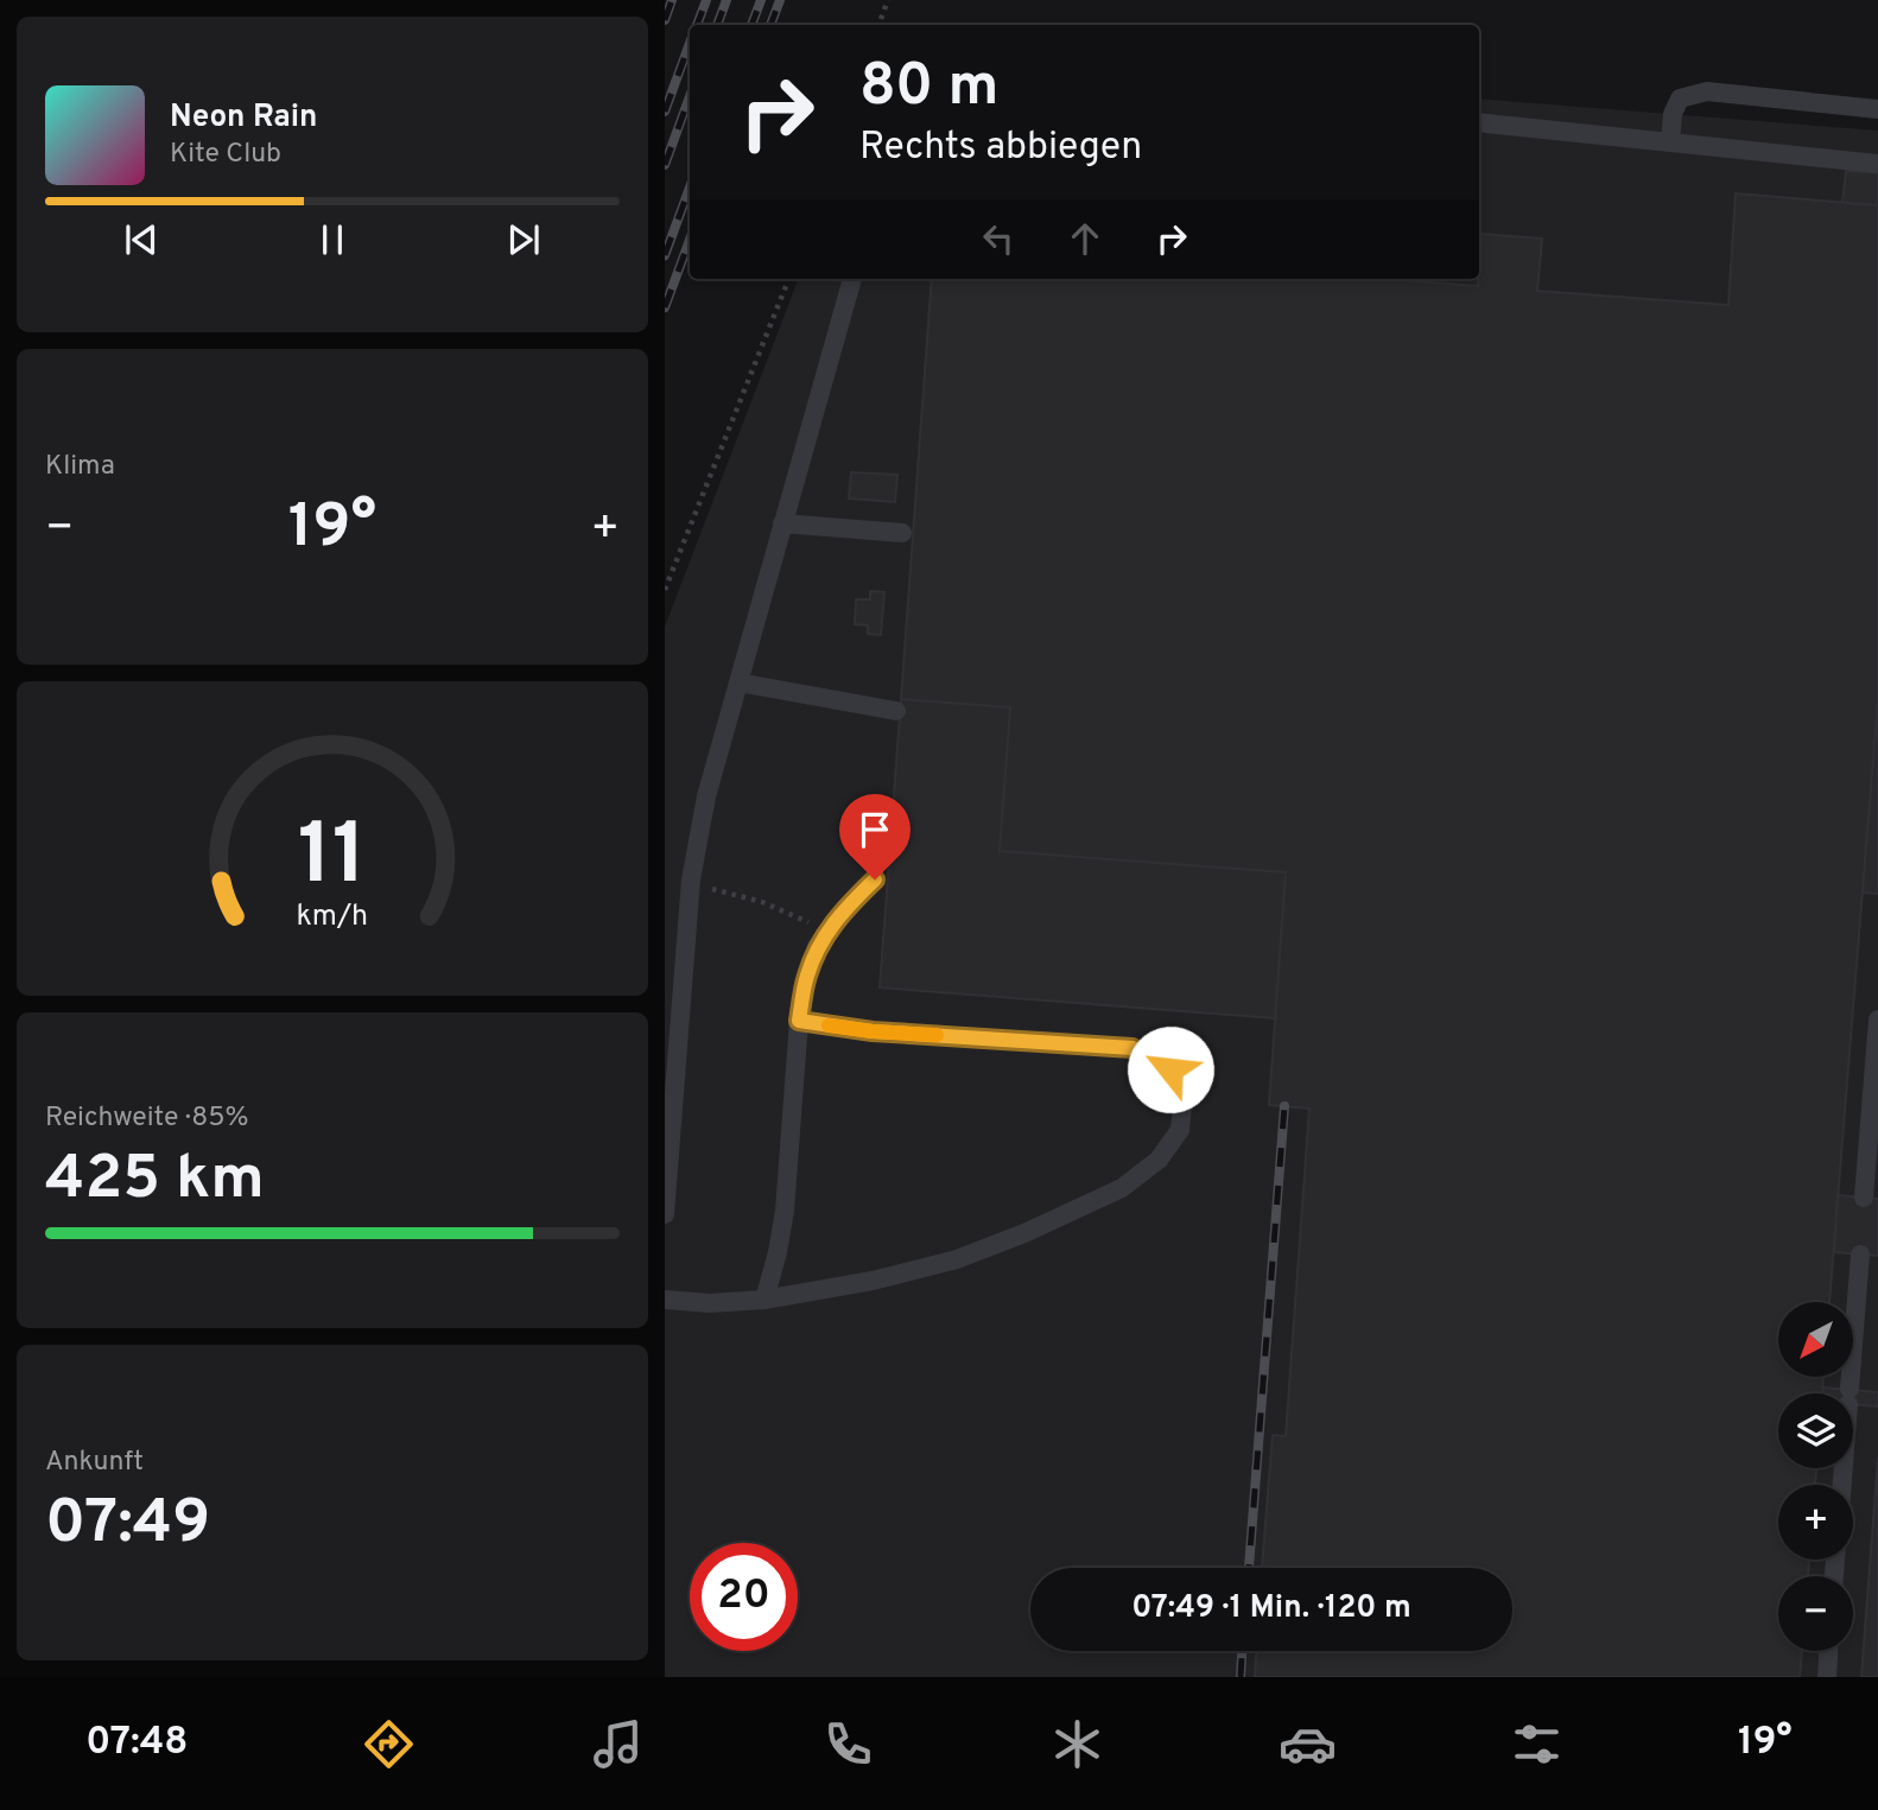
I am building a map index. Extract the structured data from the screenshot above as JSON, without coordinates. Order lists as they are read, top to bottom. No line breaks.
{"north":"bottom left","page":{"turn":["80 m","Rechts abbiegen"],"song":["Neon Rain","Kite Club"],"tile":["Klima",["Reichweite · 85%","425 km"],["Ankunft","07:49"]],"heat":["−","19°","+"],"map_buttons":["+","−"],"limit":"20","trip":"07:49 · 1 Min. · 120 m","tabs":["07:48","19°"],"gauge":["11","km/h"]}}
